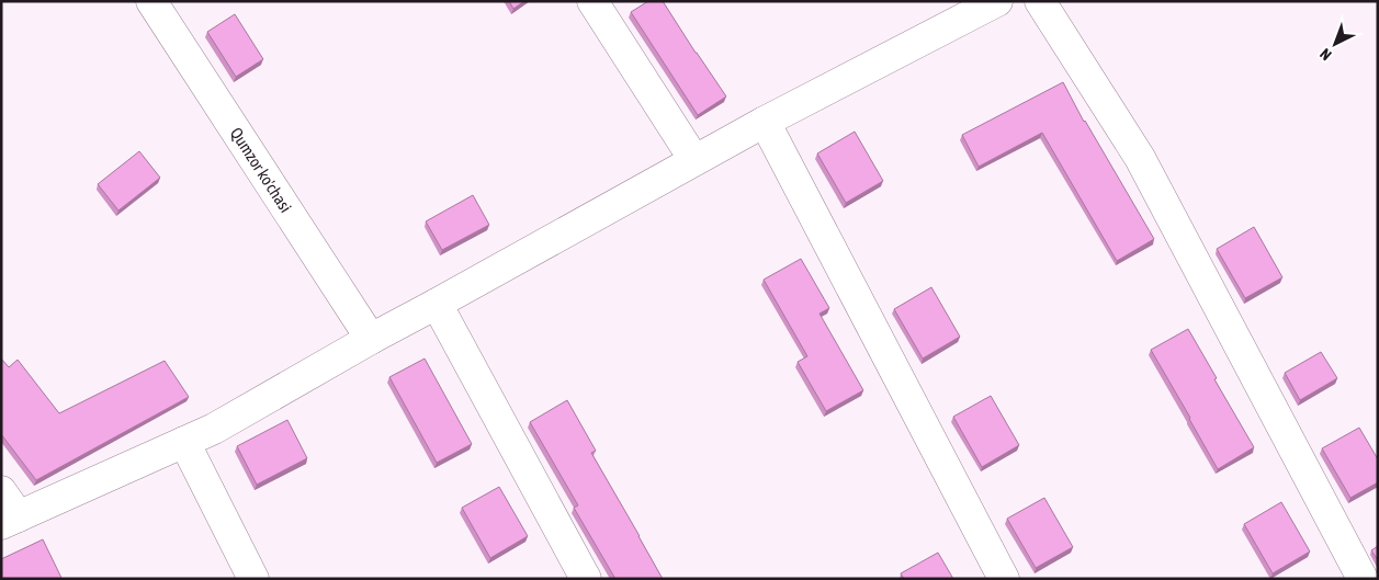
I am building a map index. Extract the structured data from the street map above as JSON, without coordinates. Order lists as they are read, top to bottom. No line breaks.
{"streets":{"street":["Qumzor ko'chasi"]},"north":"bottom left"}
